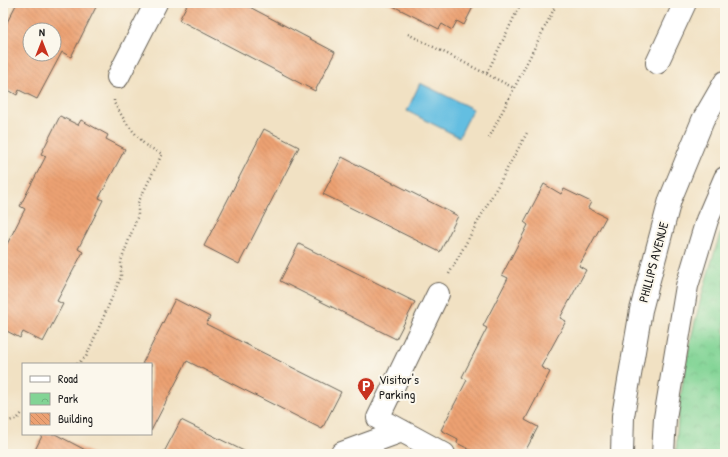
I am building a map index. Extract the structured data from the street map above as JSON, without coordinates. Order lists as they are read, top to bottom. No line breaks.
{"streets":{"street":["PHILLIPS AVENUE"]},"places":{"parking":["Visitor's Parking"]},"legend":["Road","Park","Building"],"north":"top"}
